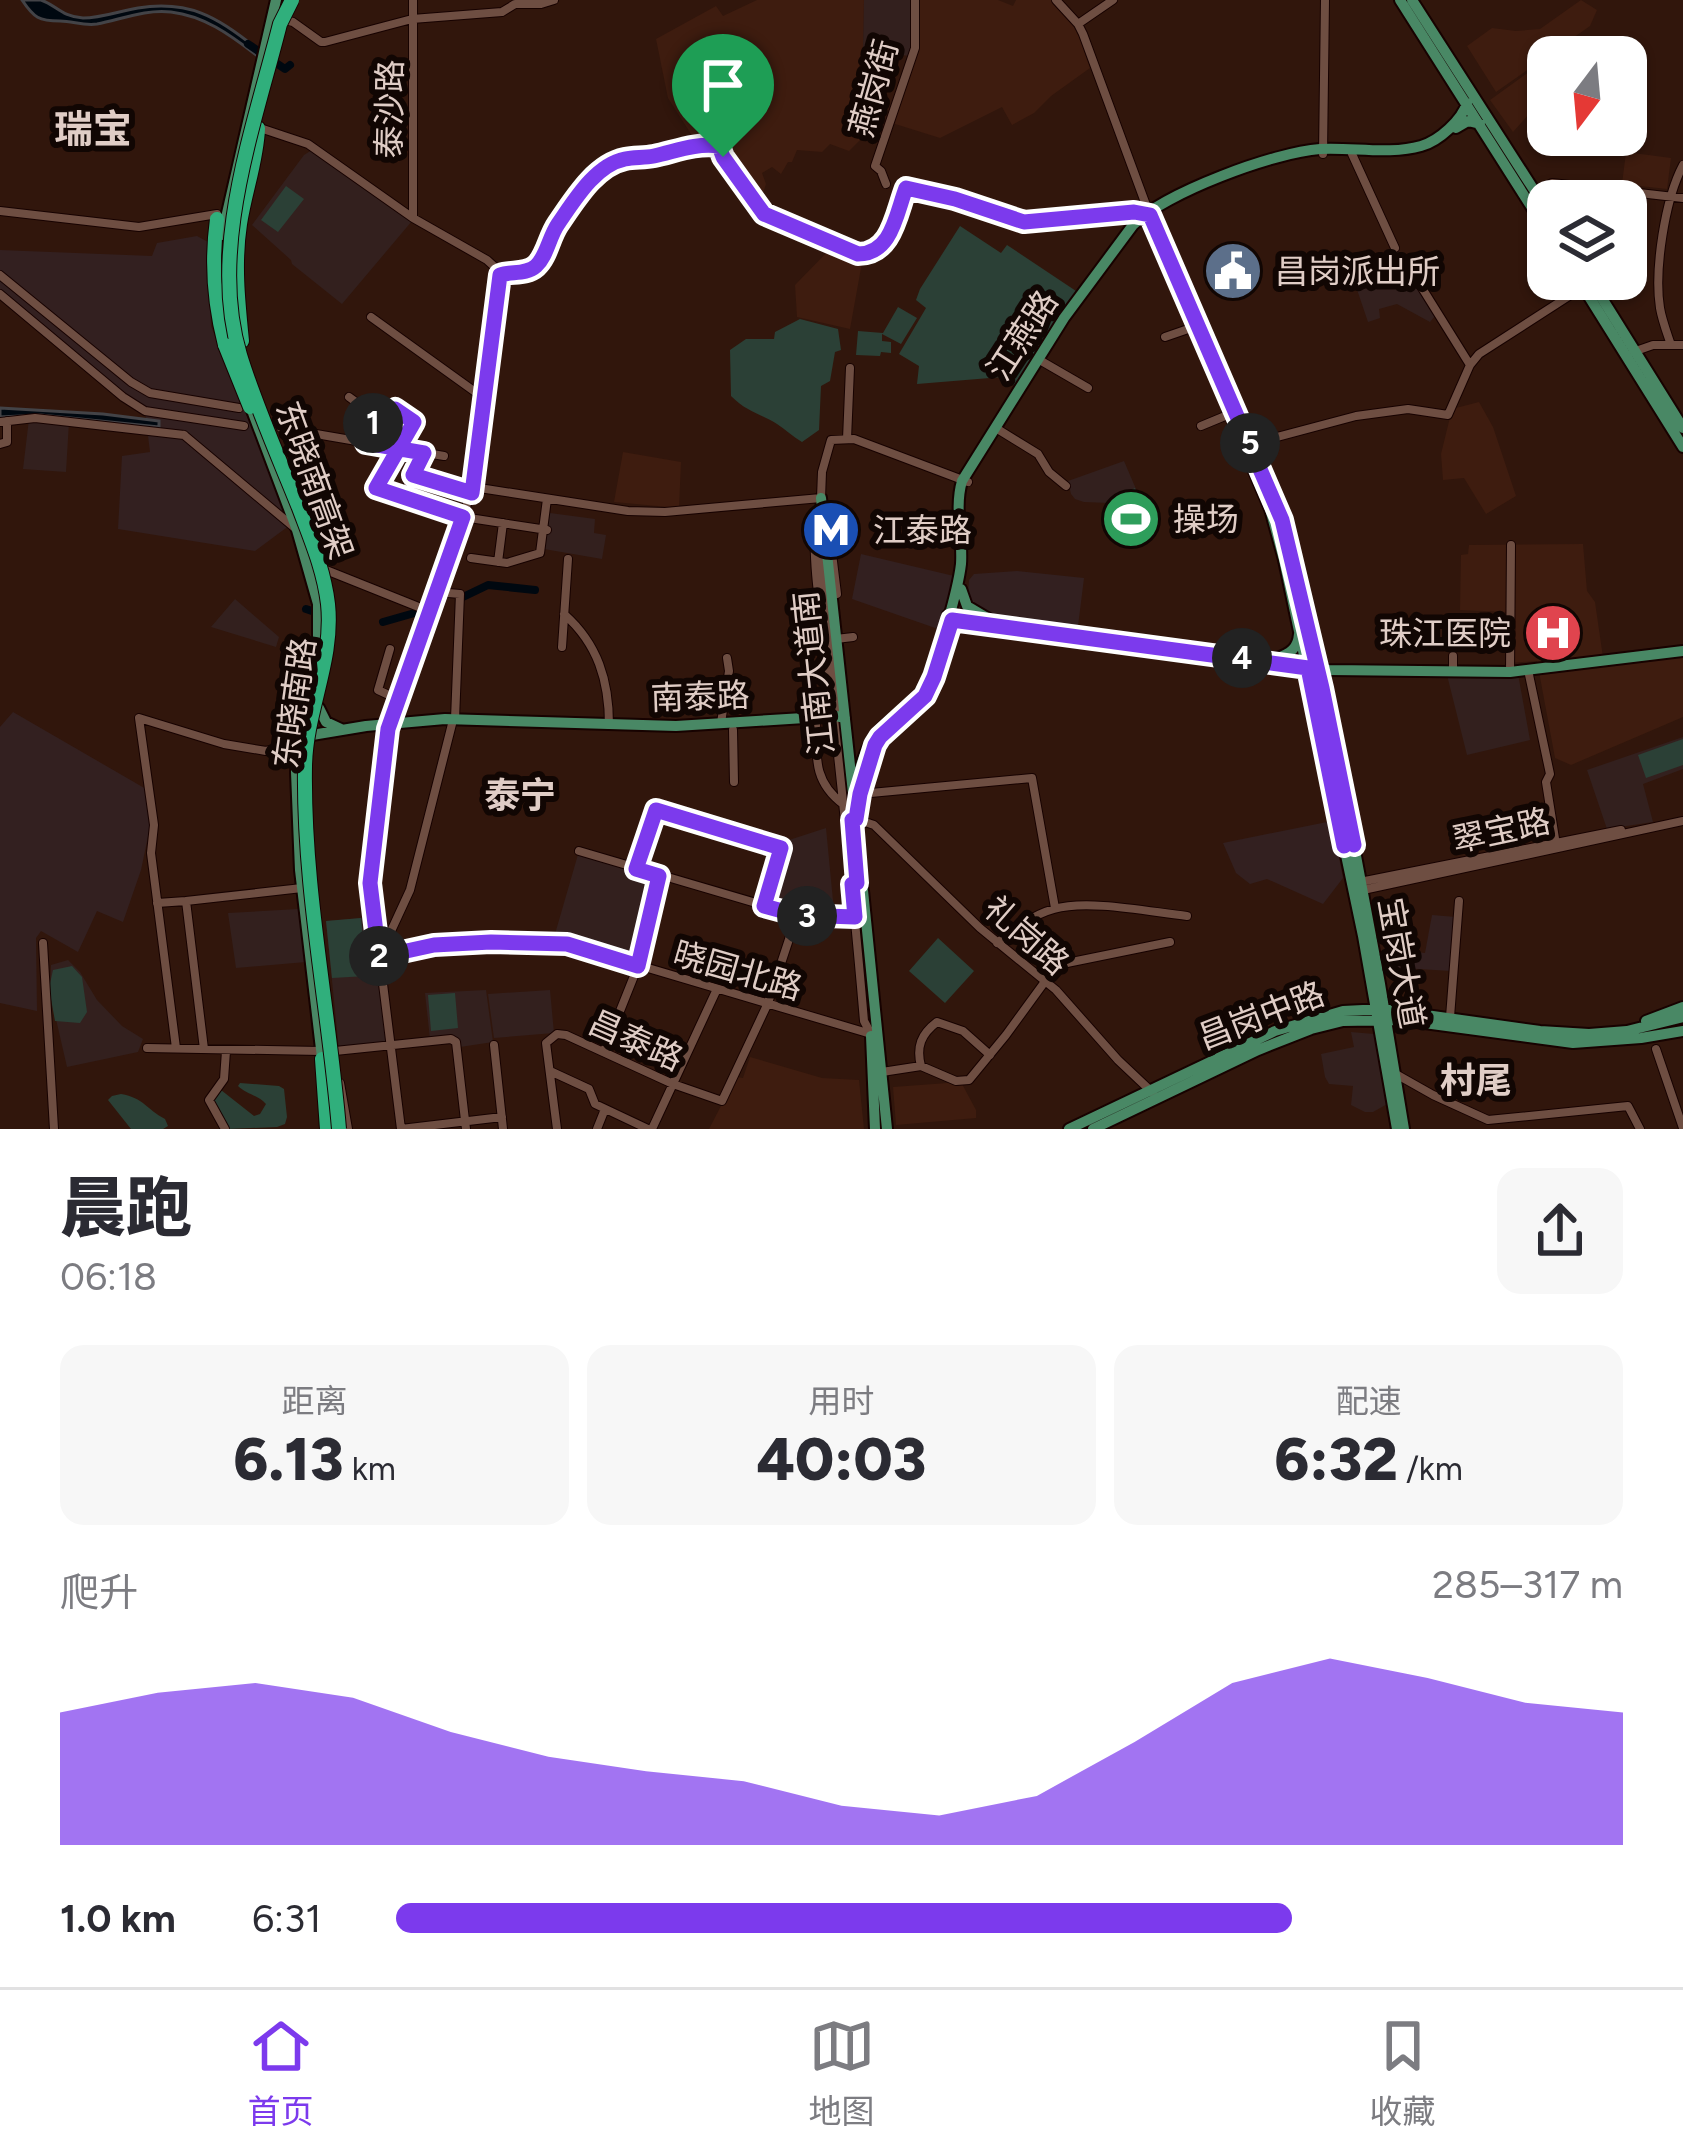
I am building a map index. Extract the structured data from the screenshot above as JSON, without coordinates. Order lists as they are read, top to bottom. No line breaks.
{"streets":{"highway":["东晓南高架"],"main road":["江燕路","江南大道南","南泰路","东晓南路","宝岗大道","昌岗中路"],"street":["燕岗街","泰沙路","翠宝路","礼岗路","晓园北路","昌泰路"]},"crossings":[["泰沙路","东晓南路"],["江燕路","江南大道南"],["江燕路","礼岗路"],["东晓南高架","东晓南路"],["江南大道南","南泰路"],["江南大道南","礼岗路"],["江南大道南","晓园北路"],["南泰路","东晓南路"],["翠宝路","宝岗大道"],["礼岗路","昌岗中路"],["宝岗大道","昌岗中路"],["晓园北路","昌泰路"]],"districts":["瑞宝","泰宁","村尾"],"places":{"public building":["昌岗派出所"],"sports":["操场"],"metro station":["江泰路"],"hospital":["珠江医院"]},"north":"bottom","page":{"pins":["1","5","4","3","2"],"heading":["晨跑","06:18"],"stats":[["距离","6.13 km"],["用时","40:03"],["配速","6:32 /km"]],"chart":["爬升","285–317 m"],"list":[{"name":"1.0 km","note":"6:31"}],"tabs":["首页","地图","收藏"]}}
